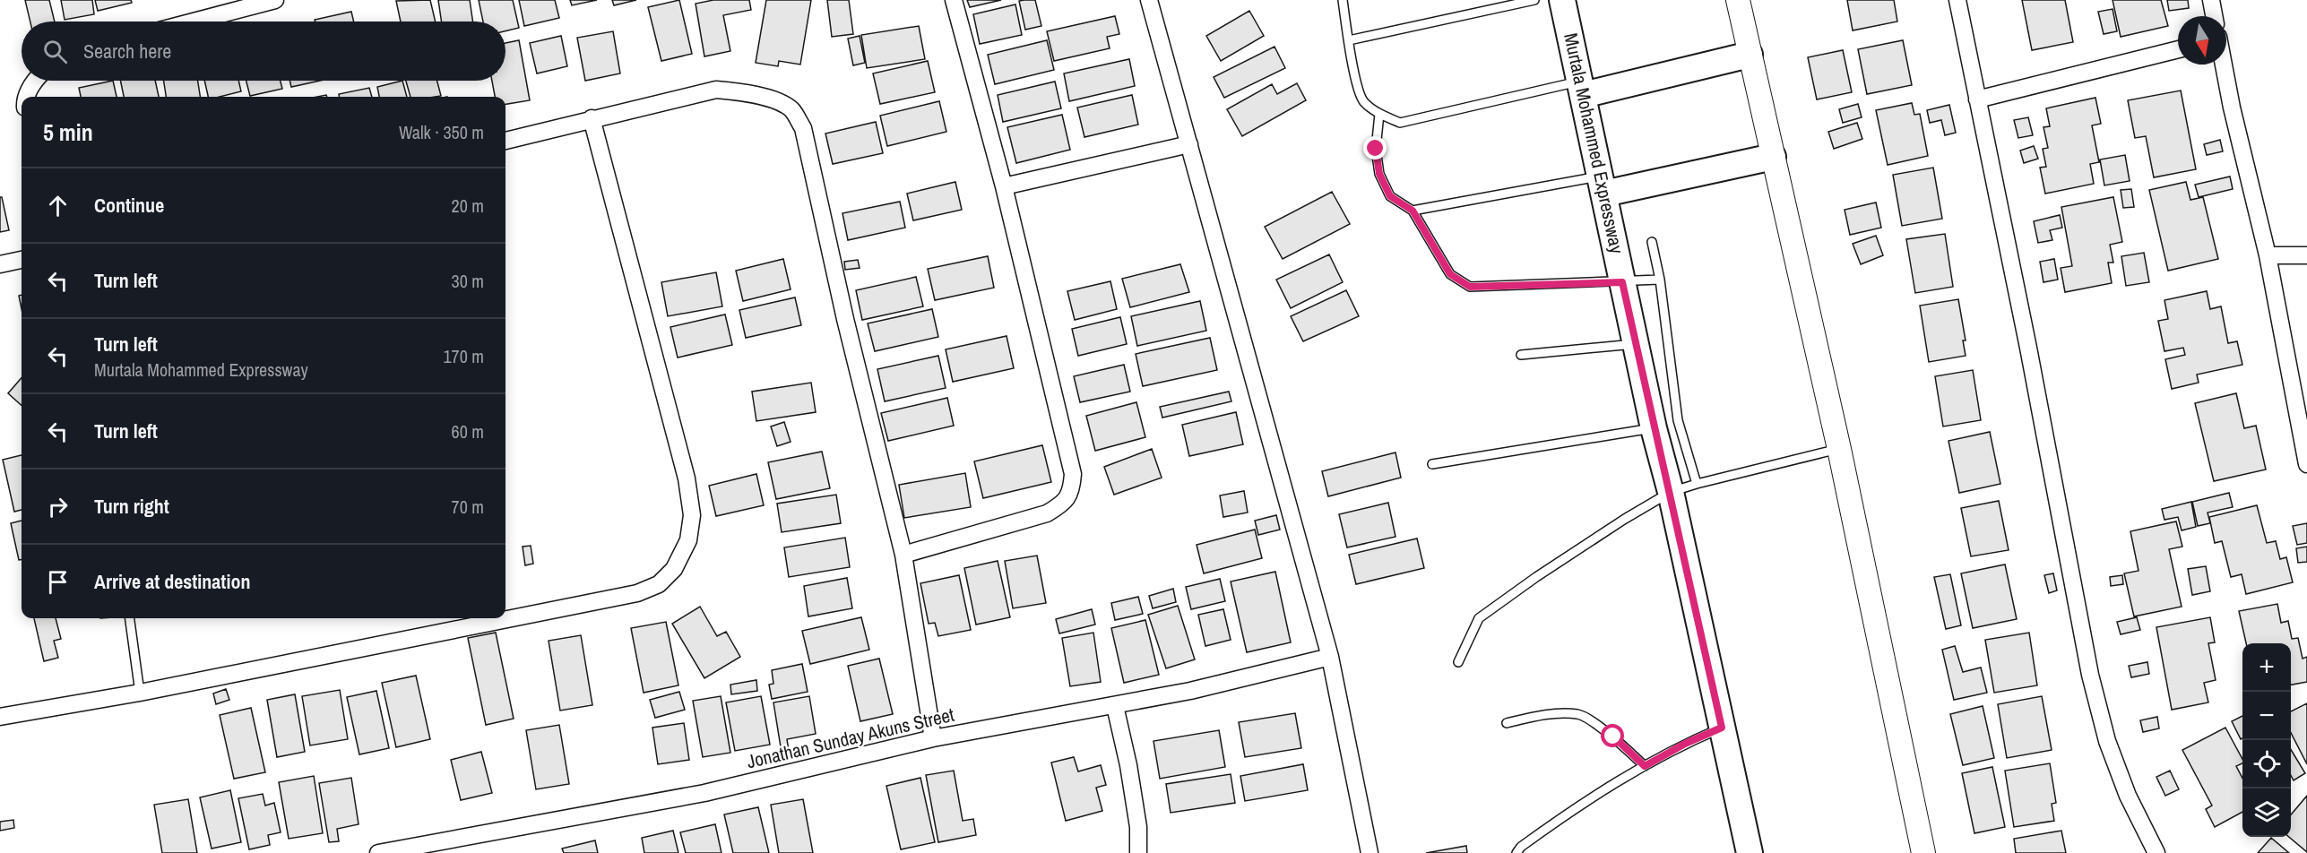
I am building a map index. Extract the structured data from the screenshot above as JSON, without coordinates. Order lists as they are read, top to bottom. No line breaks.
{"streets":{"main road":["Murtala Mohammed Expressway"],"street":["Jonathan Sunday Akuns Street"]},"north":"bottom","page":{"search":"Search here","heading":["5 min","Walk · 350 m"],"list":[["Continue","20 m"],["Turn left","30 m"],["Turn left","Murtala Mohammed Expressway","170 m"],["Turn left","60 m"],["Turn right","70 m"],"Arrive at destination"],"map_buttons":["+","−"]}}
